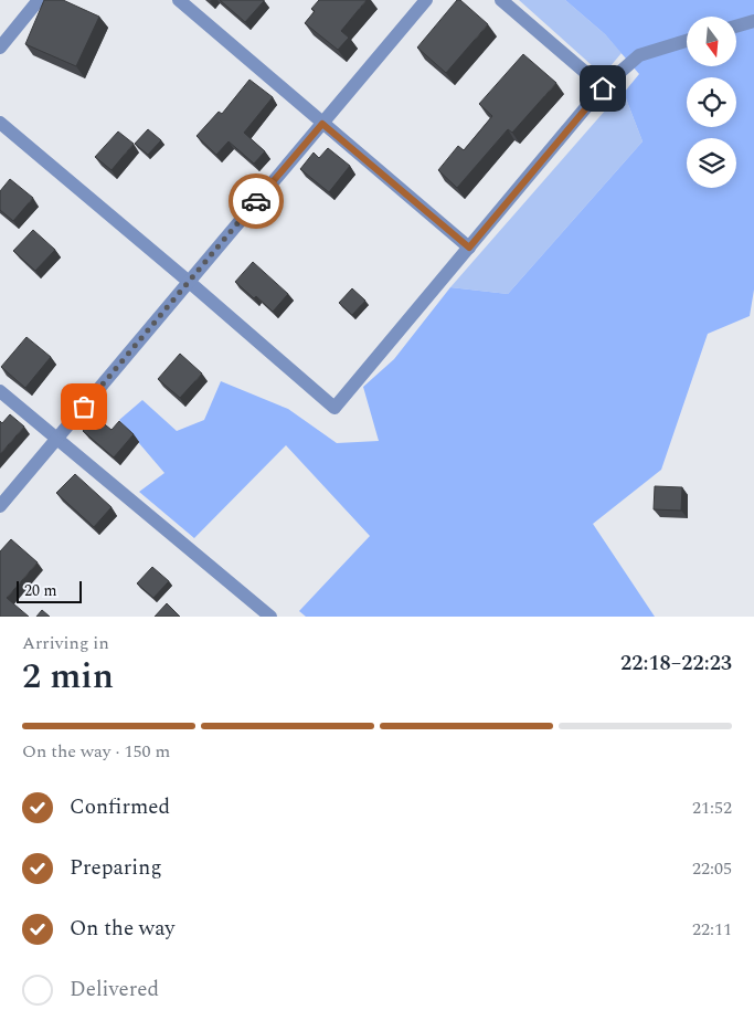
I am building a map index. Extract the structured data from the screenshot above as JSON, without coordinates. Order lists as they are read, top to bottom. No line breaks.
{"scale_bar":"20 m","north":"bottom","page":{"scale":"20 m","heading":["2 min","Arriving in","22:18–22:23"],"bar":"On the way · 150 m","list":[["Confirmed","21:52"],["Preparing","22:05"],["On the way","22:11"],"Delivered"]}}
